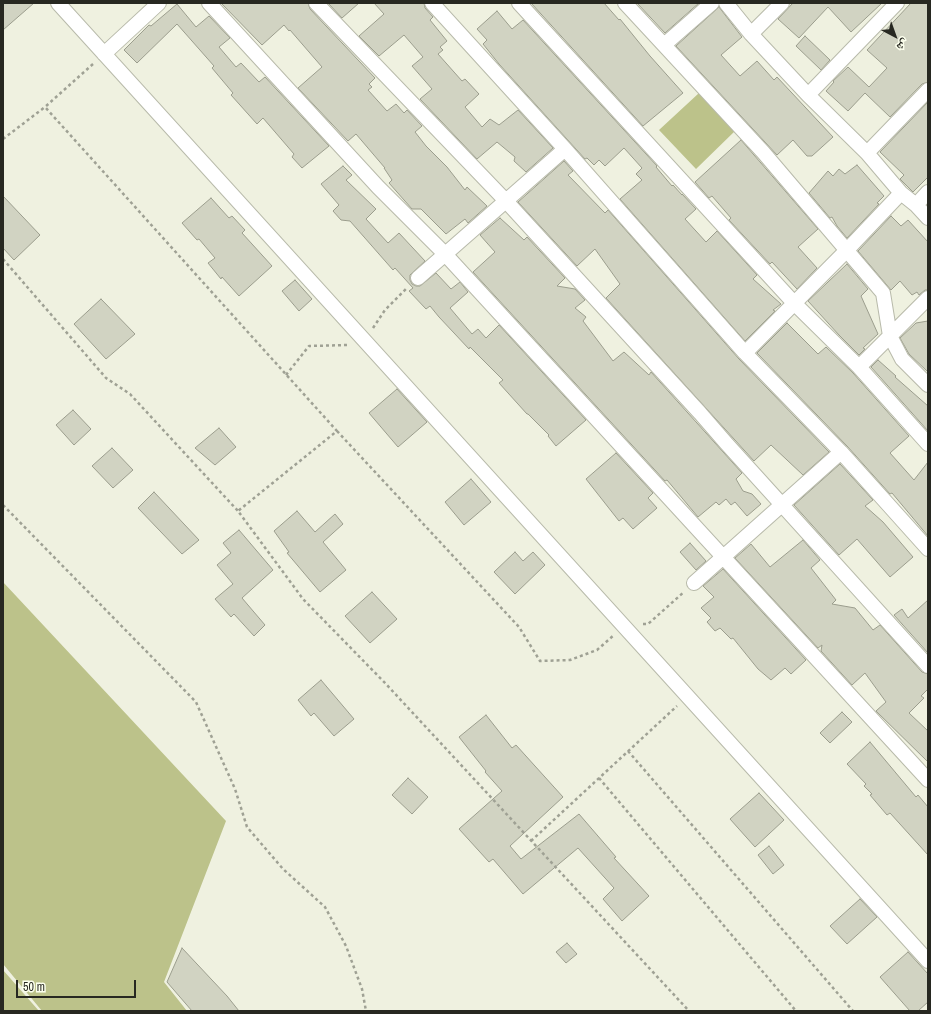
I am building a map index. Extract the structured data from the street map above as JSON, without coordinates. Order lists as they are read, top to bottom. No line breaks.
{"scale_bar":"50 m","north":"bottom right"}
